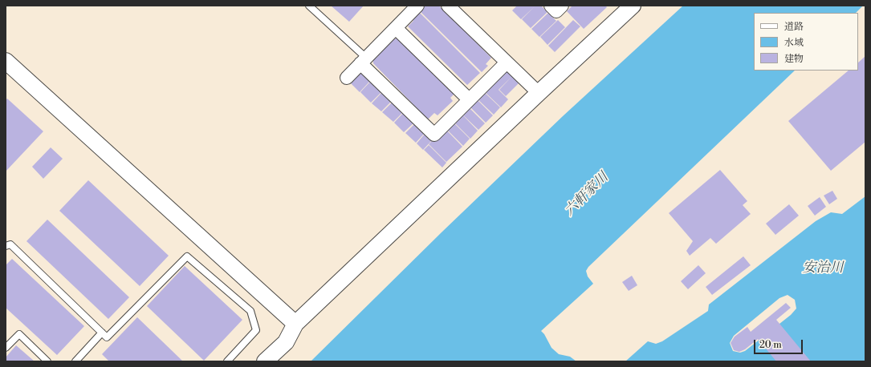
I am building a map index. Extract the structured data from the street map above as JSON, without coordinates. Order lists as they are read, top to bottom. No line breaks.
{"water":["六軒家川","安治川"],"legend":["道路","水域","建物"],"scale_bar":"20 m"}
